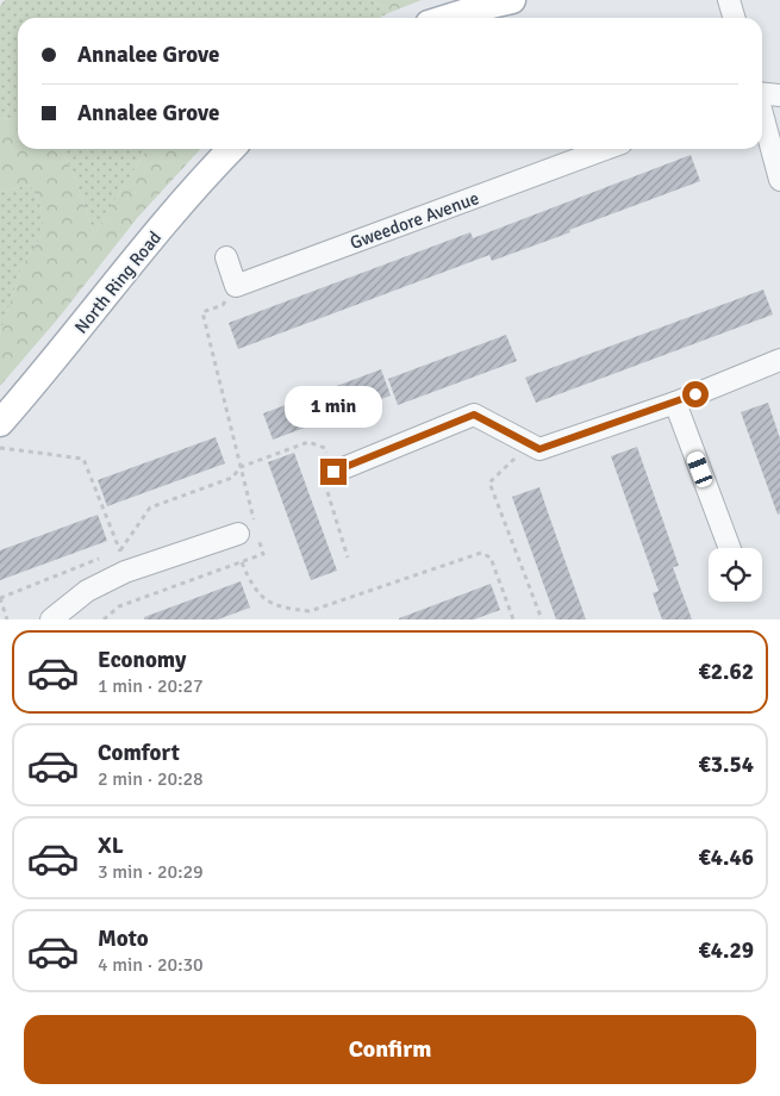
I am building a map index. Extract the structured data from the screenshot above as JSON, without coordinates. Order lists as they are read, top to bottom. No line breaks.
{"streets":{"main road":["North Ring Road"],"street":["Gweedore Avenue"]},"page":{"banner":["Annalee Grove","Annalee Grove"],"bubble":"1 min","list":[{"name":"Economy","note":"1 min · 20:27","value":"€2.62"},{"name":"Comfort","note":"2 min · 20:28","value":"€3.54"},{"name":"XL","note":"3 min · 20:29","value":"€4.46"},{"name":"Moto","note":"4 min · 20:30","value":"€4.29"}],"buttons":"Confirm"}}
